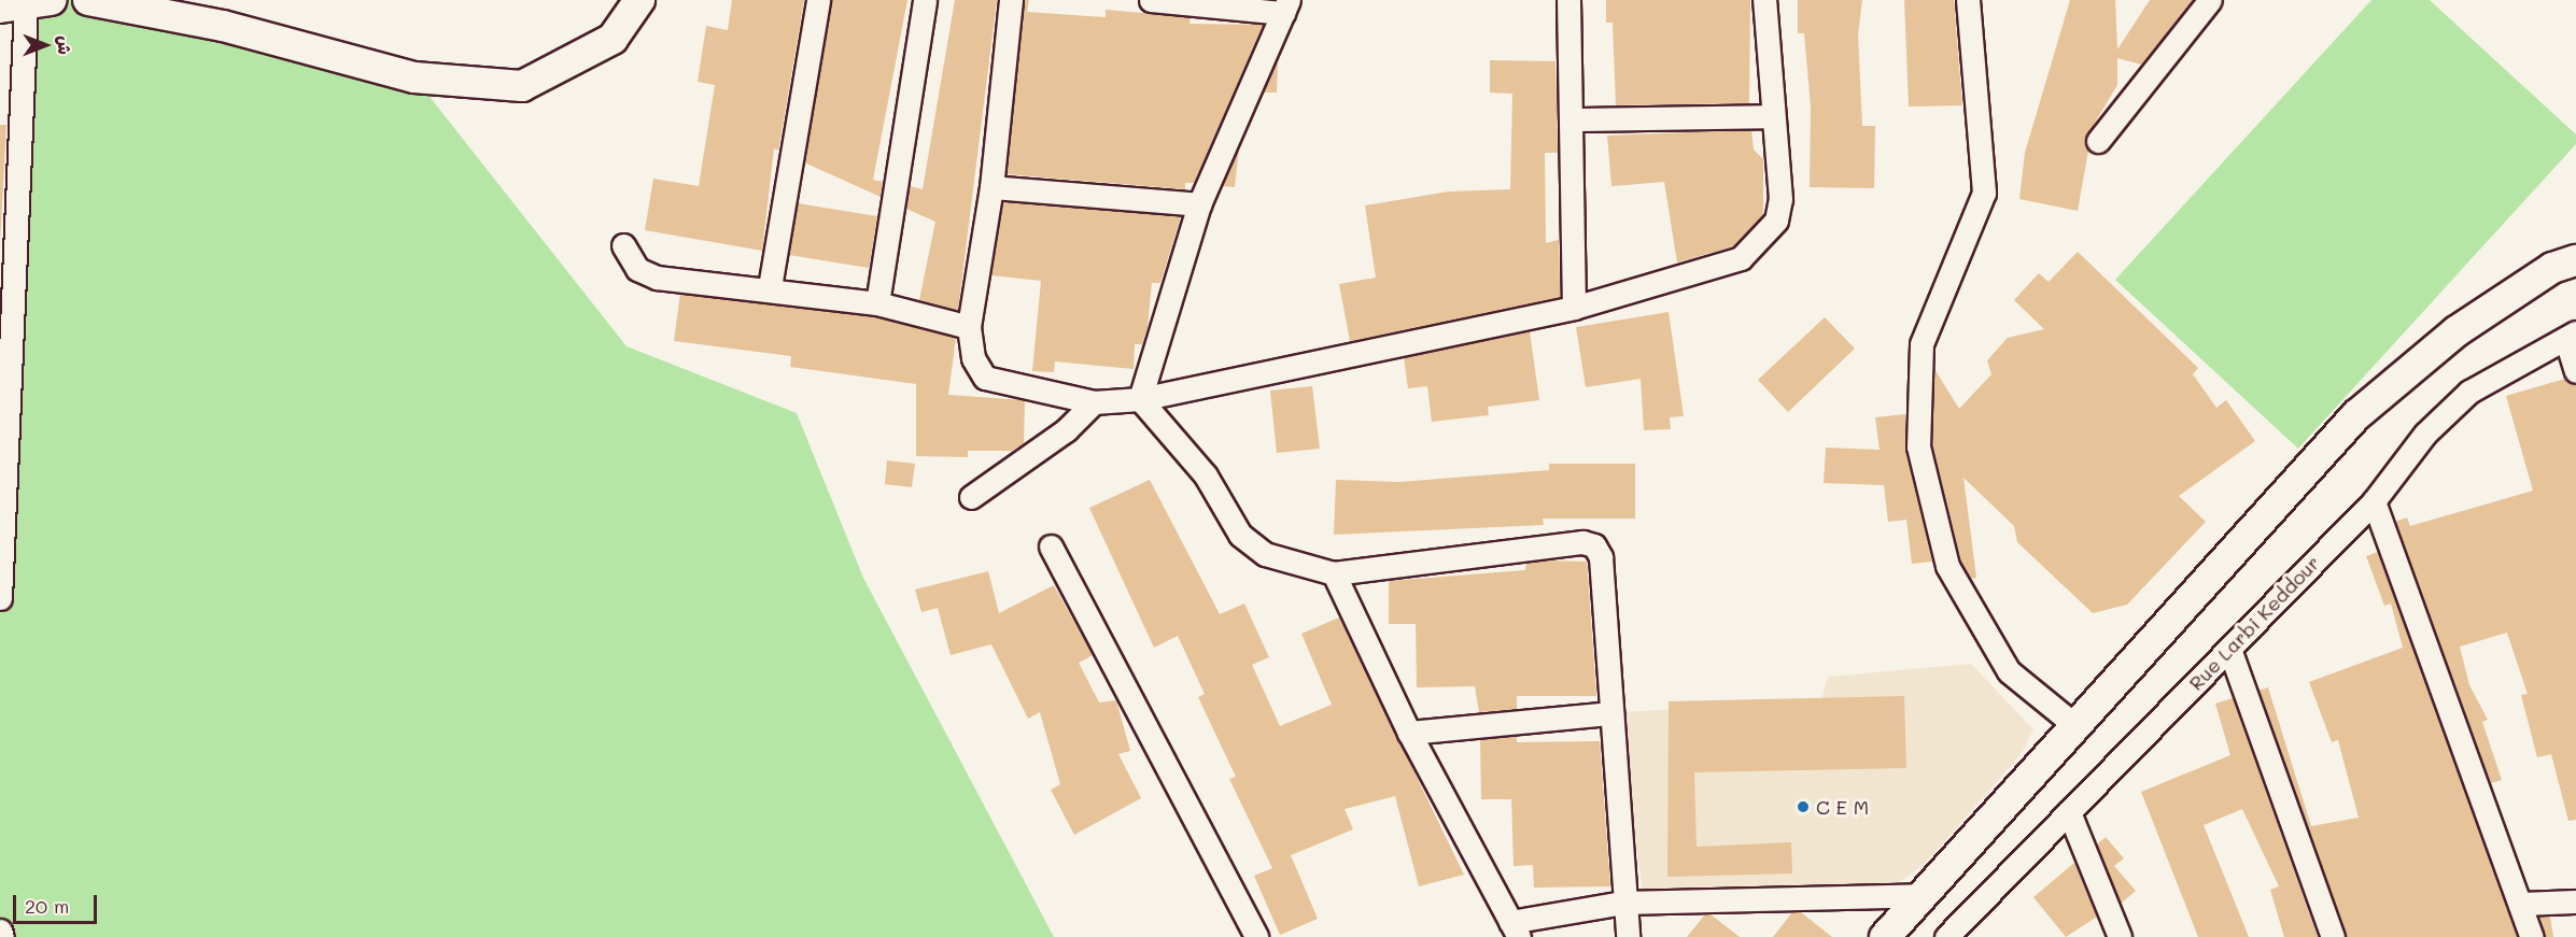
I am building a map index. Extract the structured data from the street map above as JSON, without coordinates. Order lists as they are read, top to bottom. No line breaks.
{"streets":{"street":["Rue Larbi Keddour"]},"places":["C E M"],"scale_bar":"20 m","north":"right"}
